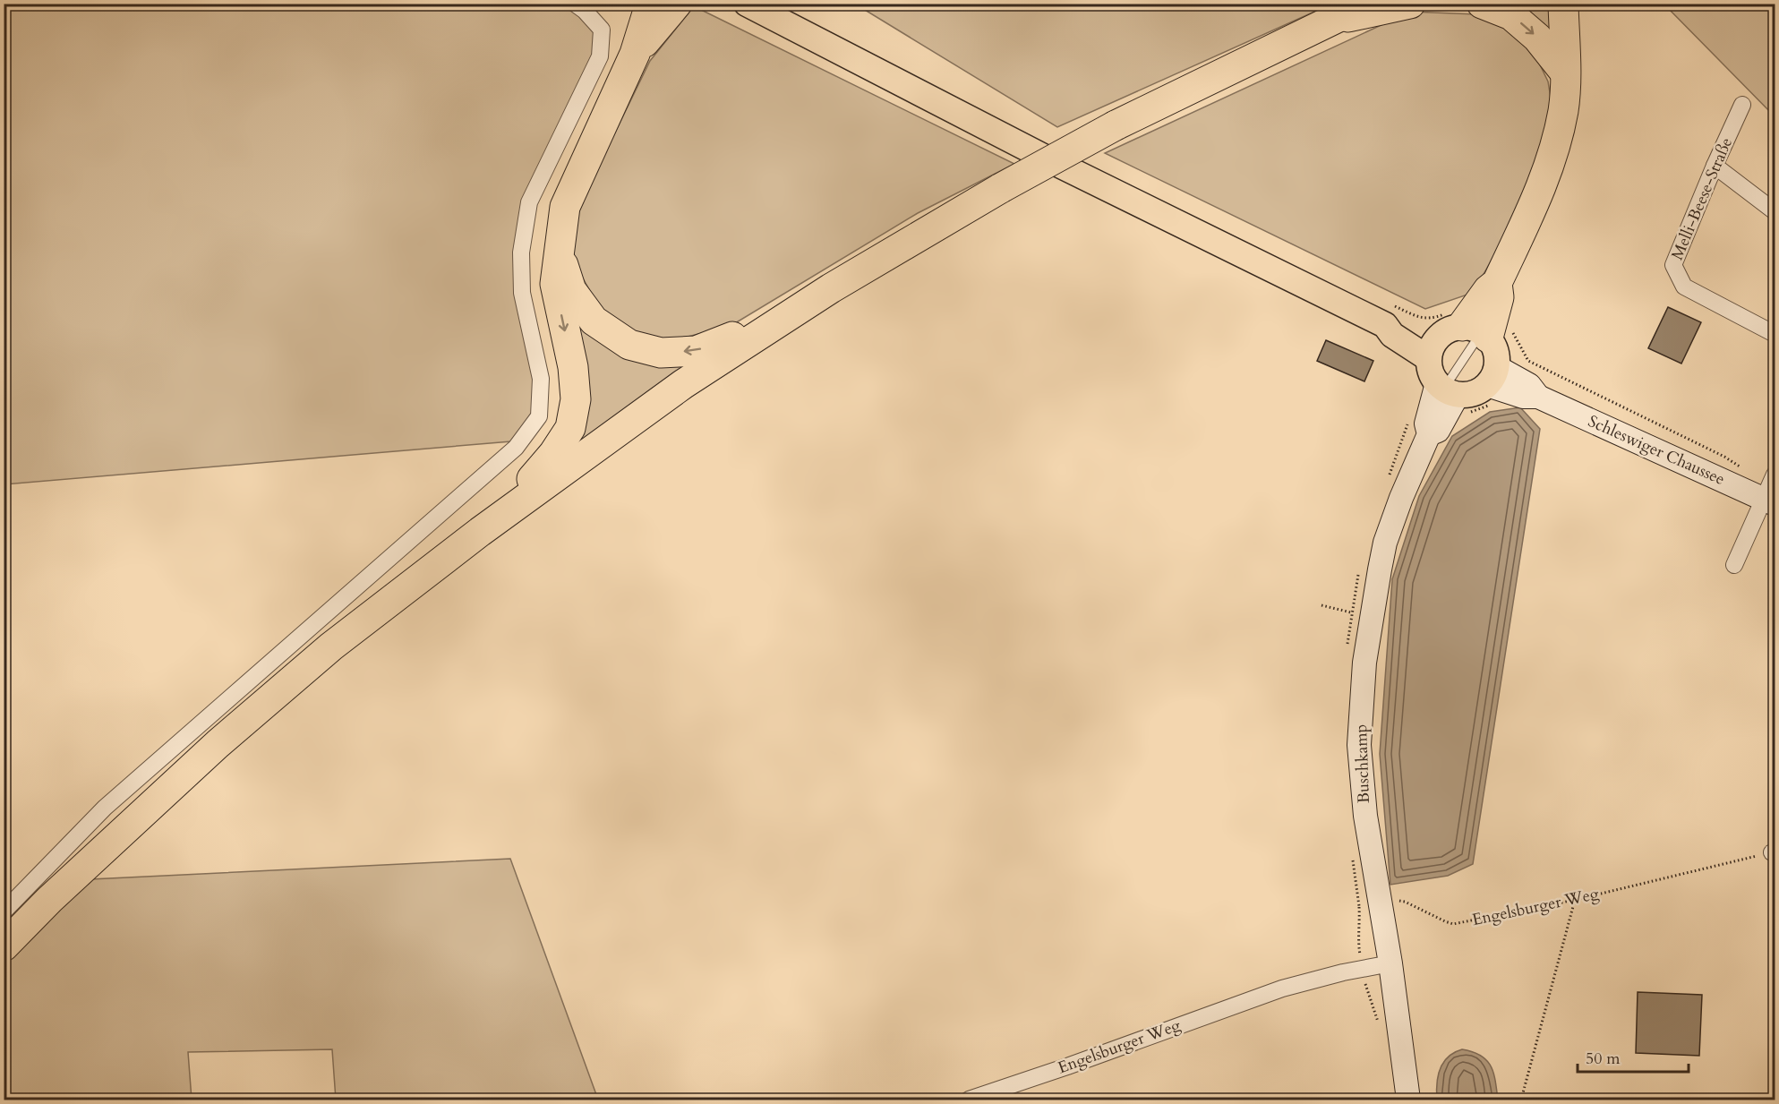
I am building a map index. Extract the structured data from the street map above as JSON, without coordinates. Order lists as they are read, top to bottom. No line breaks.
{"streets":{"street":["Melli-Beese-Straße","Schleswiger Chaussee","Buschkamp","Engelsburger Weg"]},"crossings":[["Buschkamp","Engelsburger Weg"]],"scale_bar":"50 m"}
